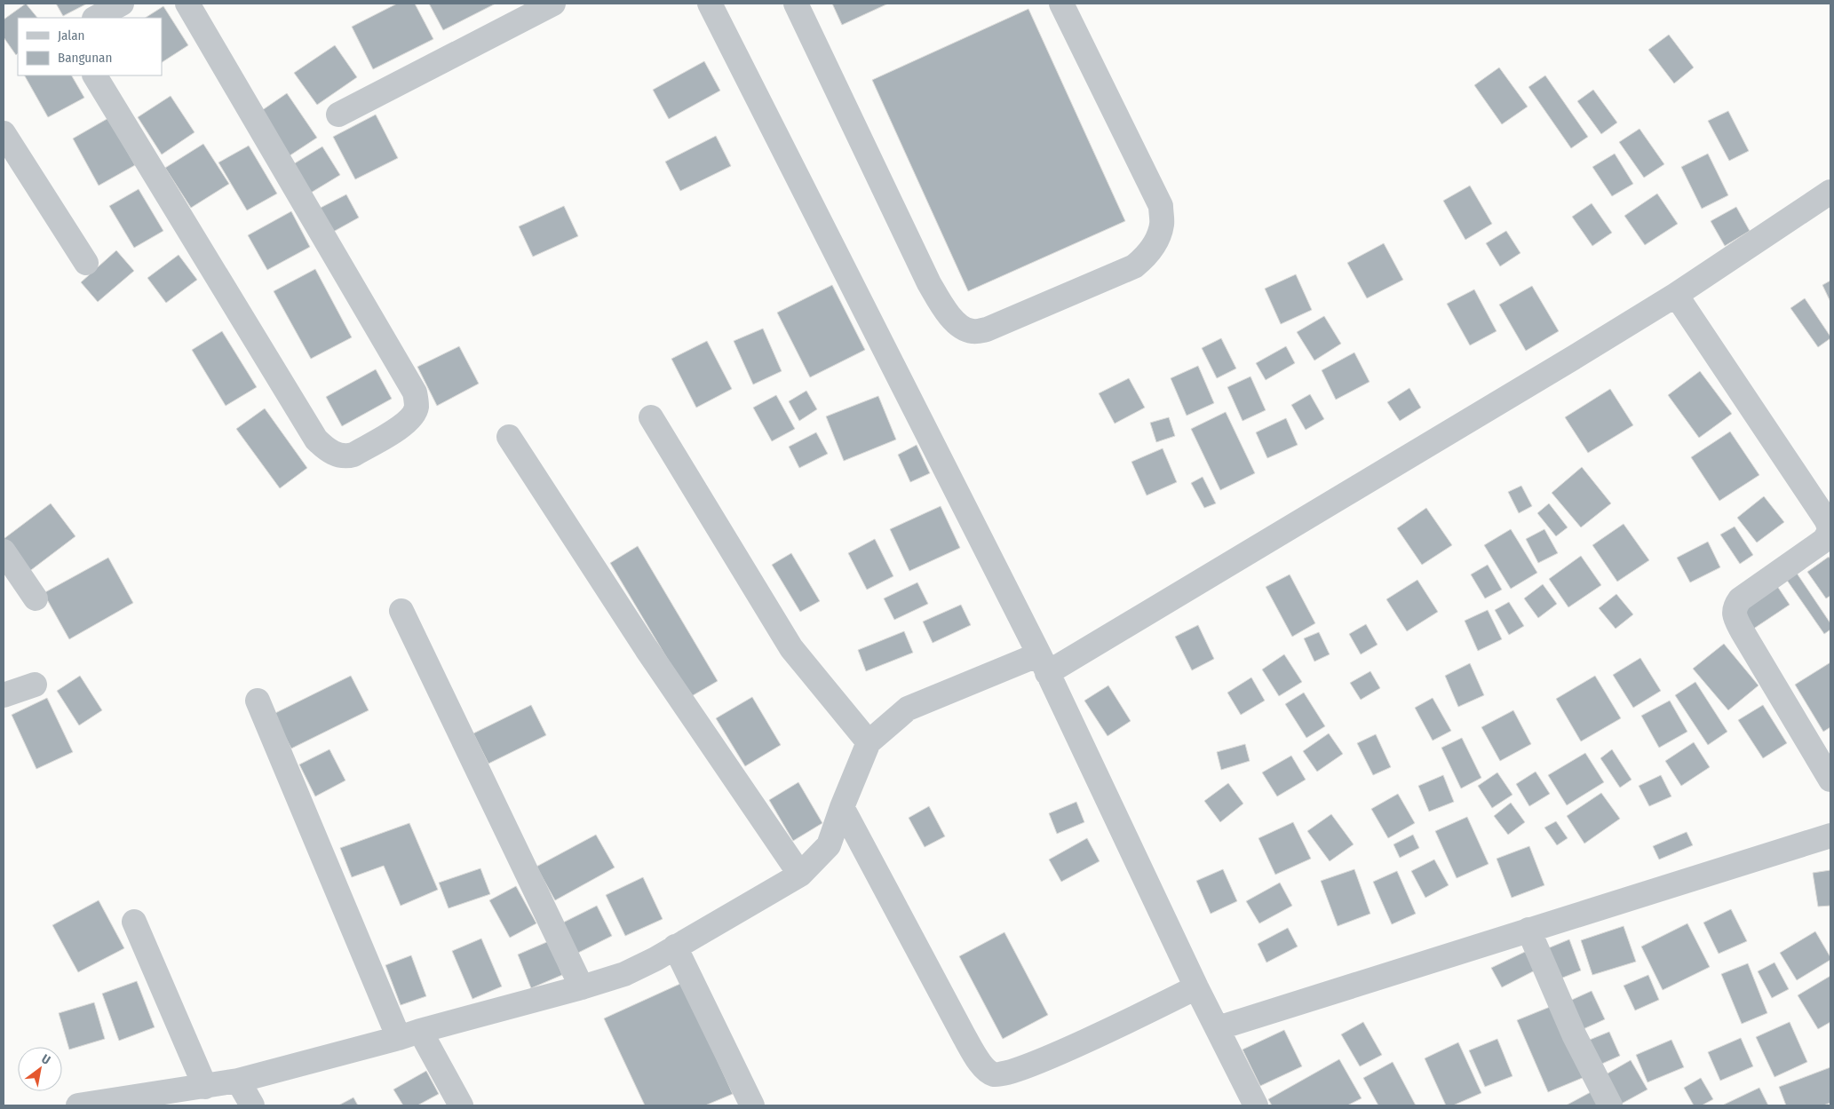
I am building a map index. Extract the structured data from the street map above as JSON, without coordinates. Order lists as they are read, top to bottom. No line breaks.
{"legend":["Jalan","Bangunan"],"north":"top right"}
